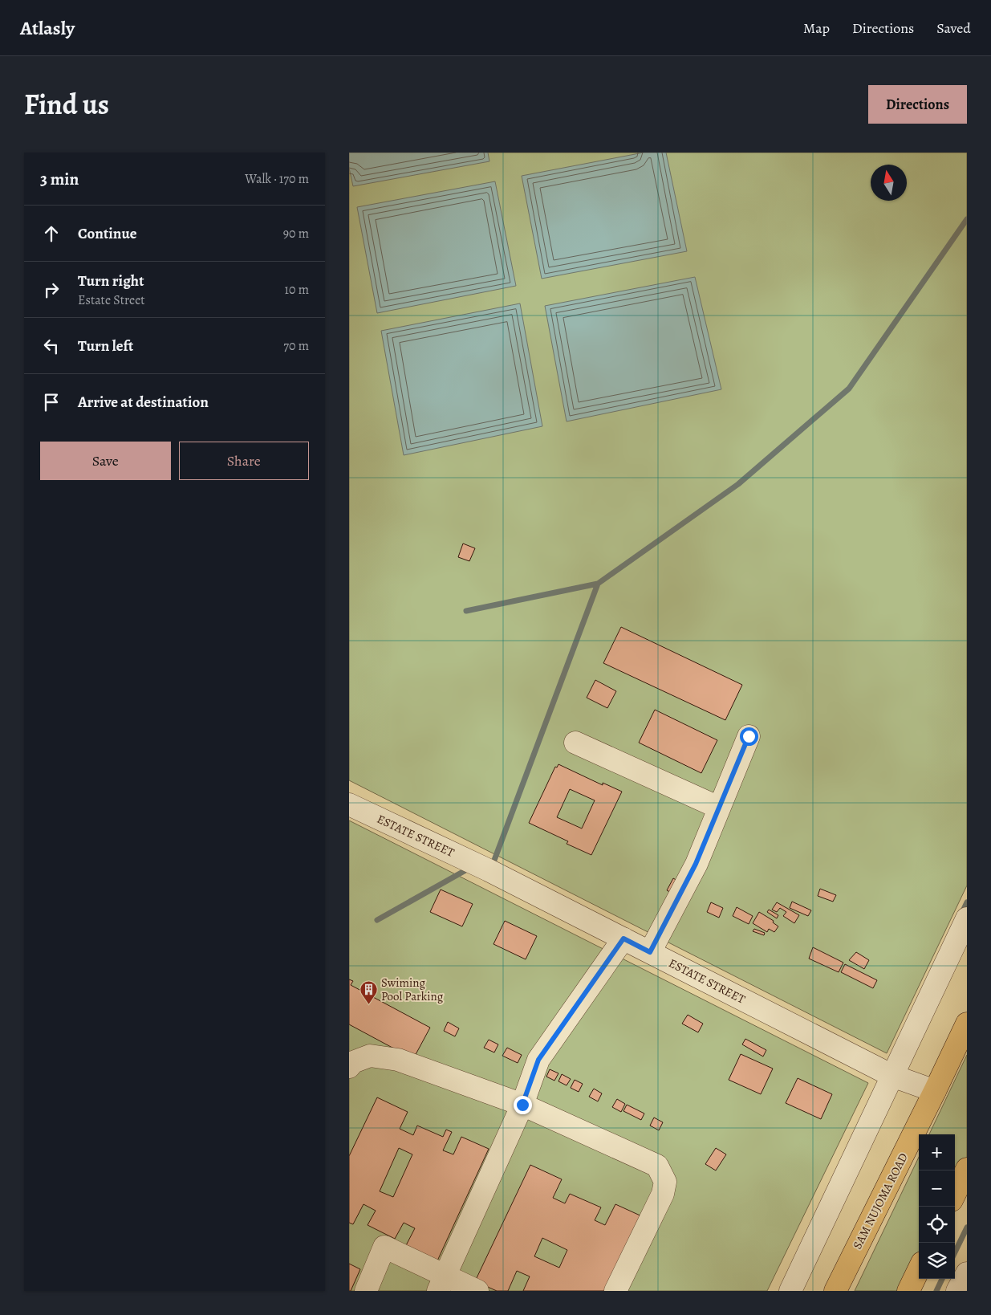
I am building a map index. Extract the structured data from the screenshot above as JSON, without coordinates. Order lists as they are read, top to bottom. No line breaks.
{"streets":{"main road":["SAM NUJOMA ROAD"],"street":["ESTATE STREET"]},"crossings":[["ESTATE STREET","SAM NUJOMA ROAD"]],"places":{"building":["Swiming Pool Parking"]},"north":"top","page":{"header":"Atlasly","nav":["Map","Directions","Saved"],"title":"Find us","buttons":["Directions",["Save","Share"]],"heading":["3 min","Walk · 170 m"],"list":[["Continue","90 m"],["Turn right","Estate Street","10 m"],["Turn left","70 m"],"Arrive at destination"],"map_buttons":["+","−"]}}
